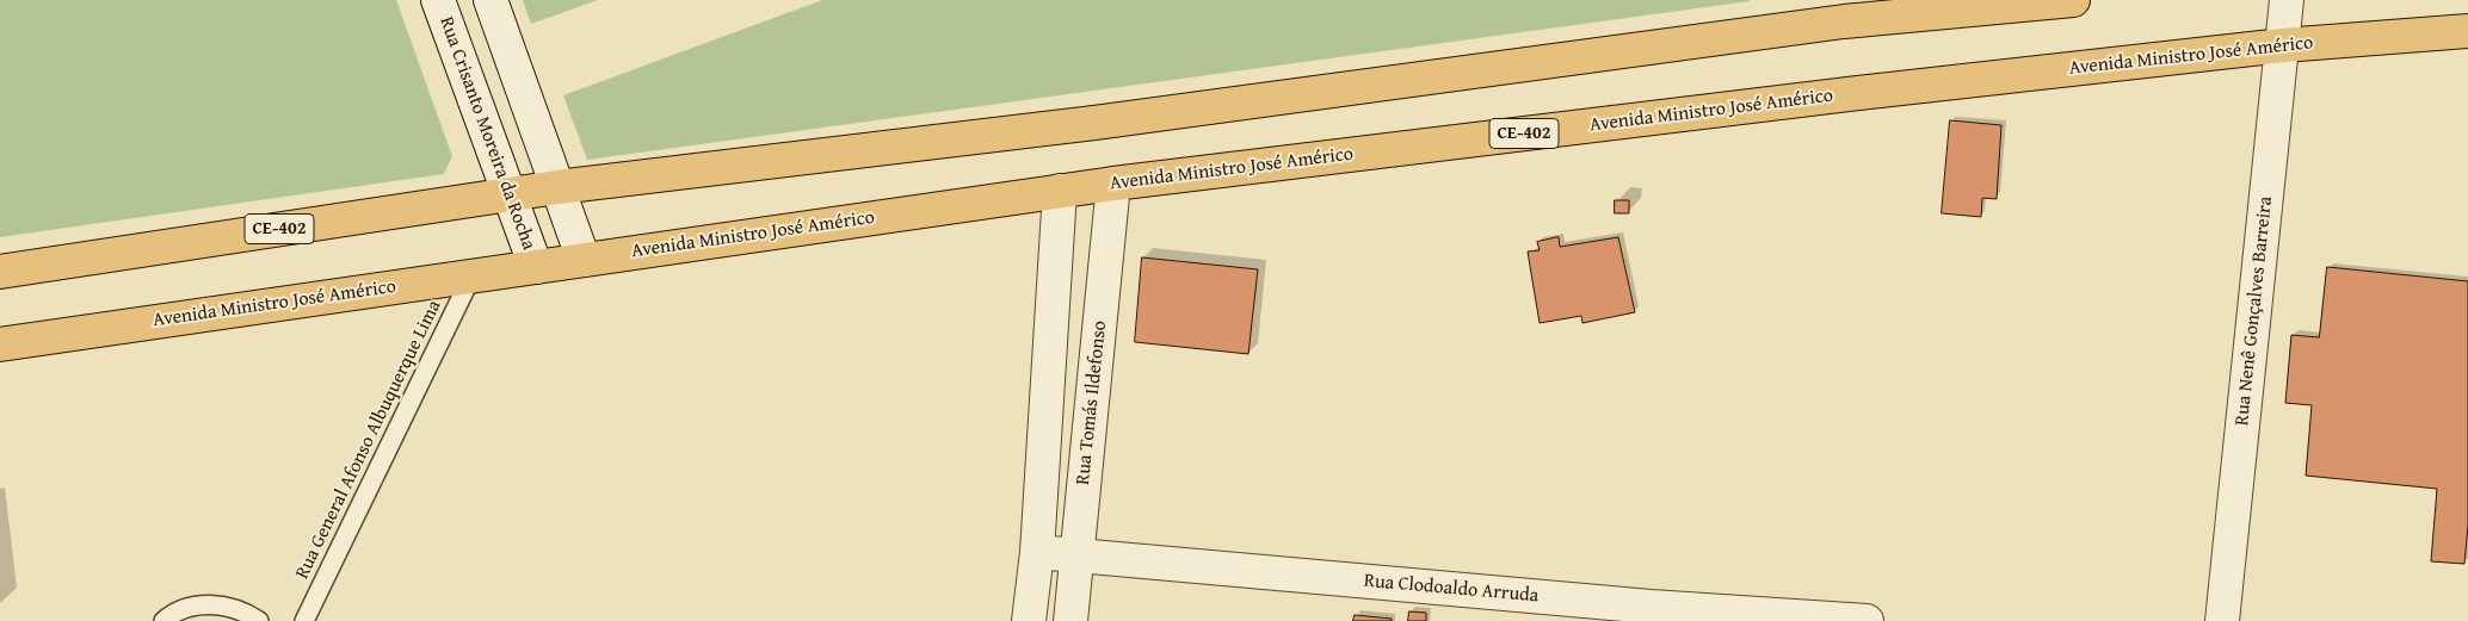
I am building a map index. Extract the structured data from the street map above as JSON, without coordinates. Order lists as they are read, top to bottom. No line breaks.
{"streets":{"main road":["Avenida Ministro José Américo","CE-402"],"street":["Rua Crisanto Moreira da Rocha","Rua Nenê Gonçalves Barreira","Rua Tomás Ildefonso","Rua Clodoaldo Arruda"],"lane":["Rua General Afonso Albuquerque Lima"]},"crossings":[["Avenida Ministro José Américo","Rua Crisanto Moreira da Rocha"],["Avenida Ministro José Américo","Rua Nenê Gonçalves Barreira"],["Avenida Ministro José Américo","Rua Tomás Ildefonso"],["Avenida Ministro José Américo","Rua General Afonso Albuquerque Lima"],["Rua Crisanto Moreira da Rocha","CE-402"],["Rua Tomás Ildefonso","Rua Clodoaldo Arruda"]]}
